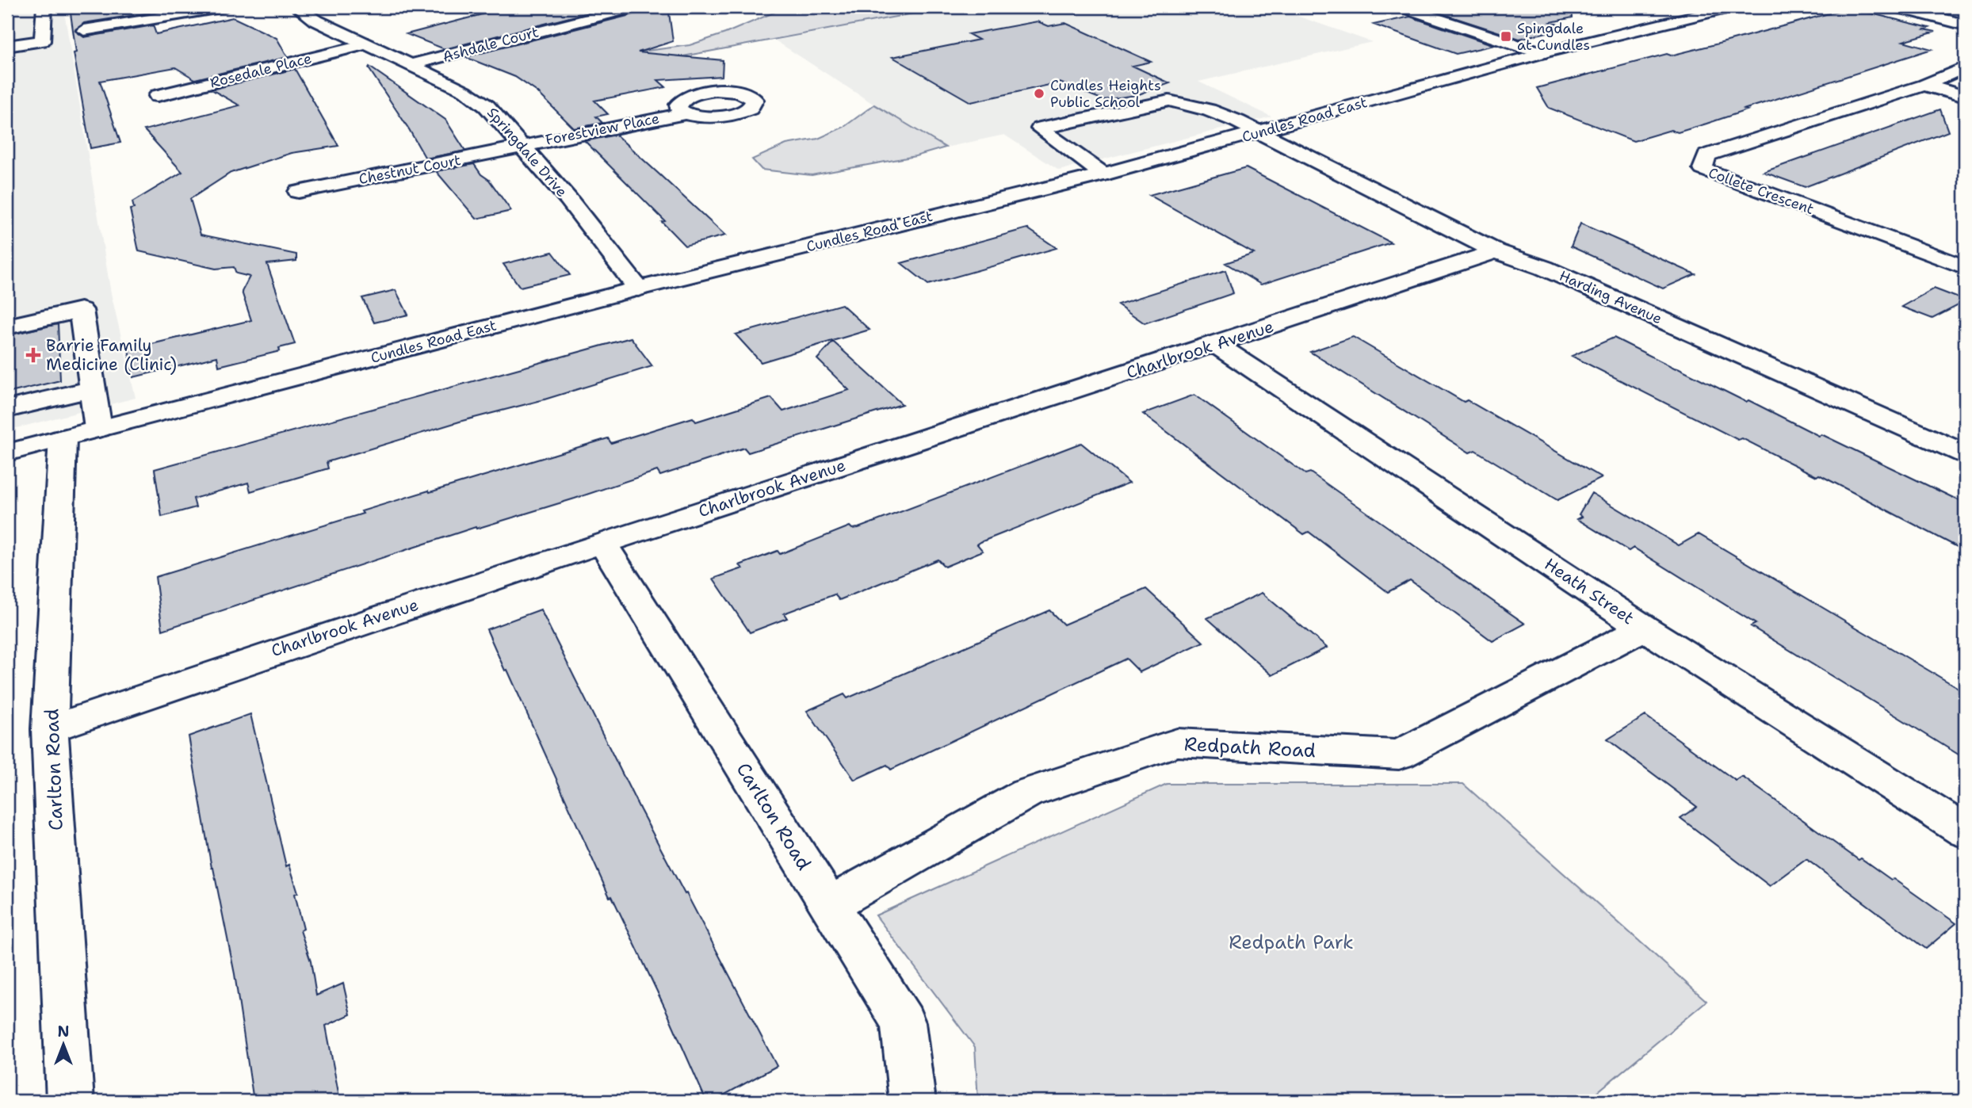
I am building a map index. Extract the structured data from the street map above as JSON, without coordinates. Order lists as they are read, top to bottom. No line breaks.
{"streets":{"street":["Ashdale Court","Rosedale Place","Cundles Road East","Forestview Place","Springdale Drive","Chestnut Court","Collete Crescent","Harding Avenue","Charlbrook Avenue","Heath Street","Redpath Road","Carlton Road"]},"crossings":[["Ashdale Court","Springdale Drive"],["Rosedale Place","Springdale Drive"],["Cundles Road East","Springdale Drive"],["Cundles Road East","Harding Avenue"],["Cundles Road East","Carlton Road"],["Forestview Place","Springdale Drive"],["Forestview Place","Chestnut Court"],["Springdale Drive","Chestnut Court"],["Harding Avenue","Charlbrook Avenue"],["Charlbrook Avenue","Heath Street"],["Charlbrook Avenue","Carlton Road"],["Heath Street","Redpath Road"],["Redpath Road","Carlton Road"]],"parks":["Redpath Park"],"places":{"transit":["Spingdale at Cundles"],"other":["Cundles Heights Public School"],"health":["Barrie Family Medicine (Clinic)"]},"north":"top"}
